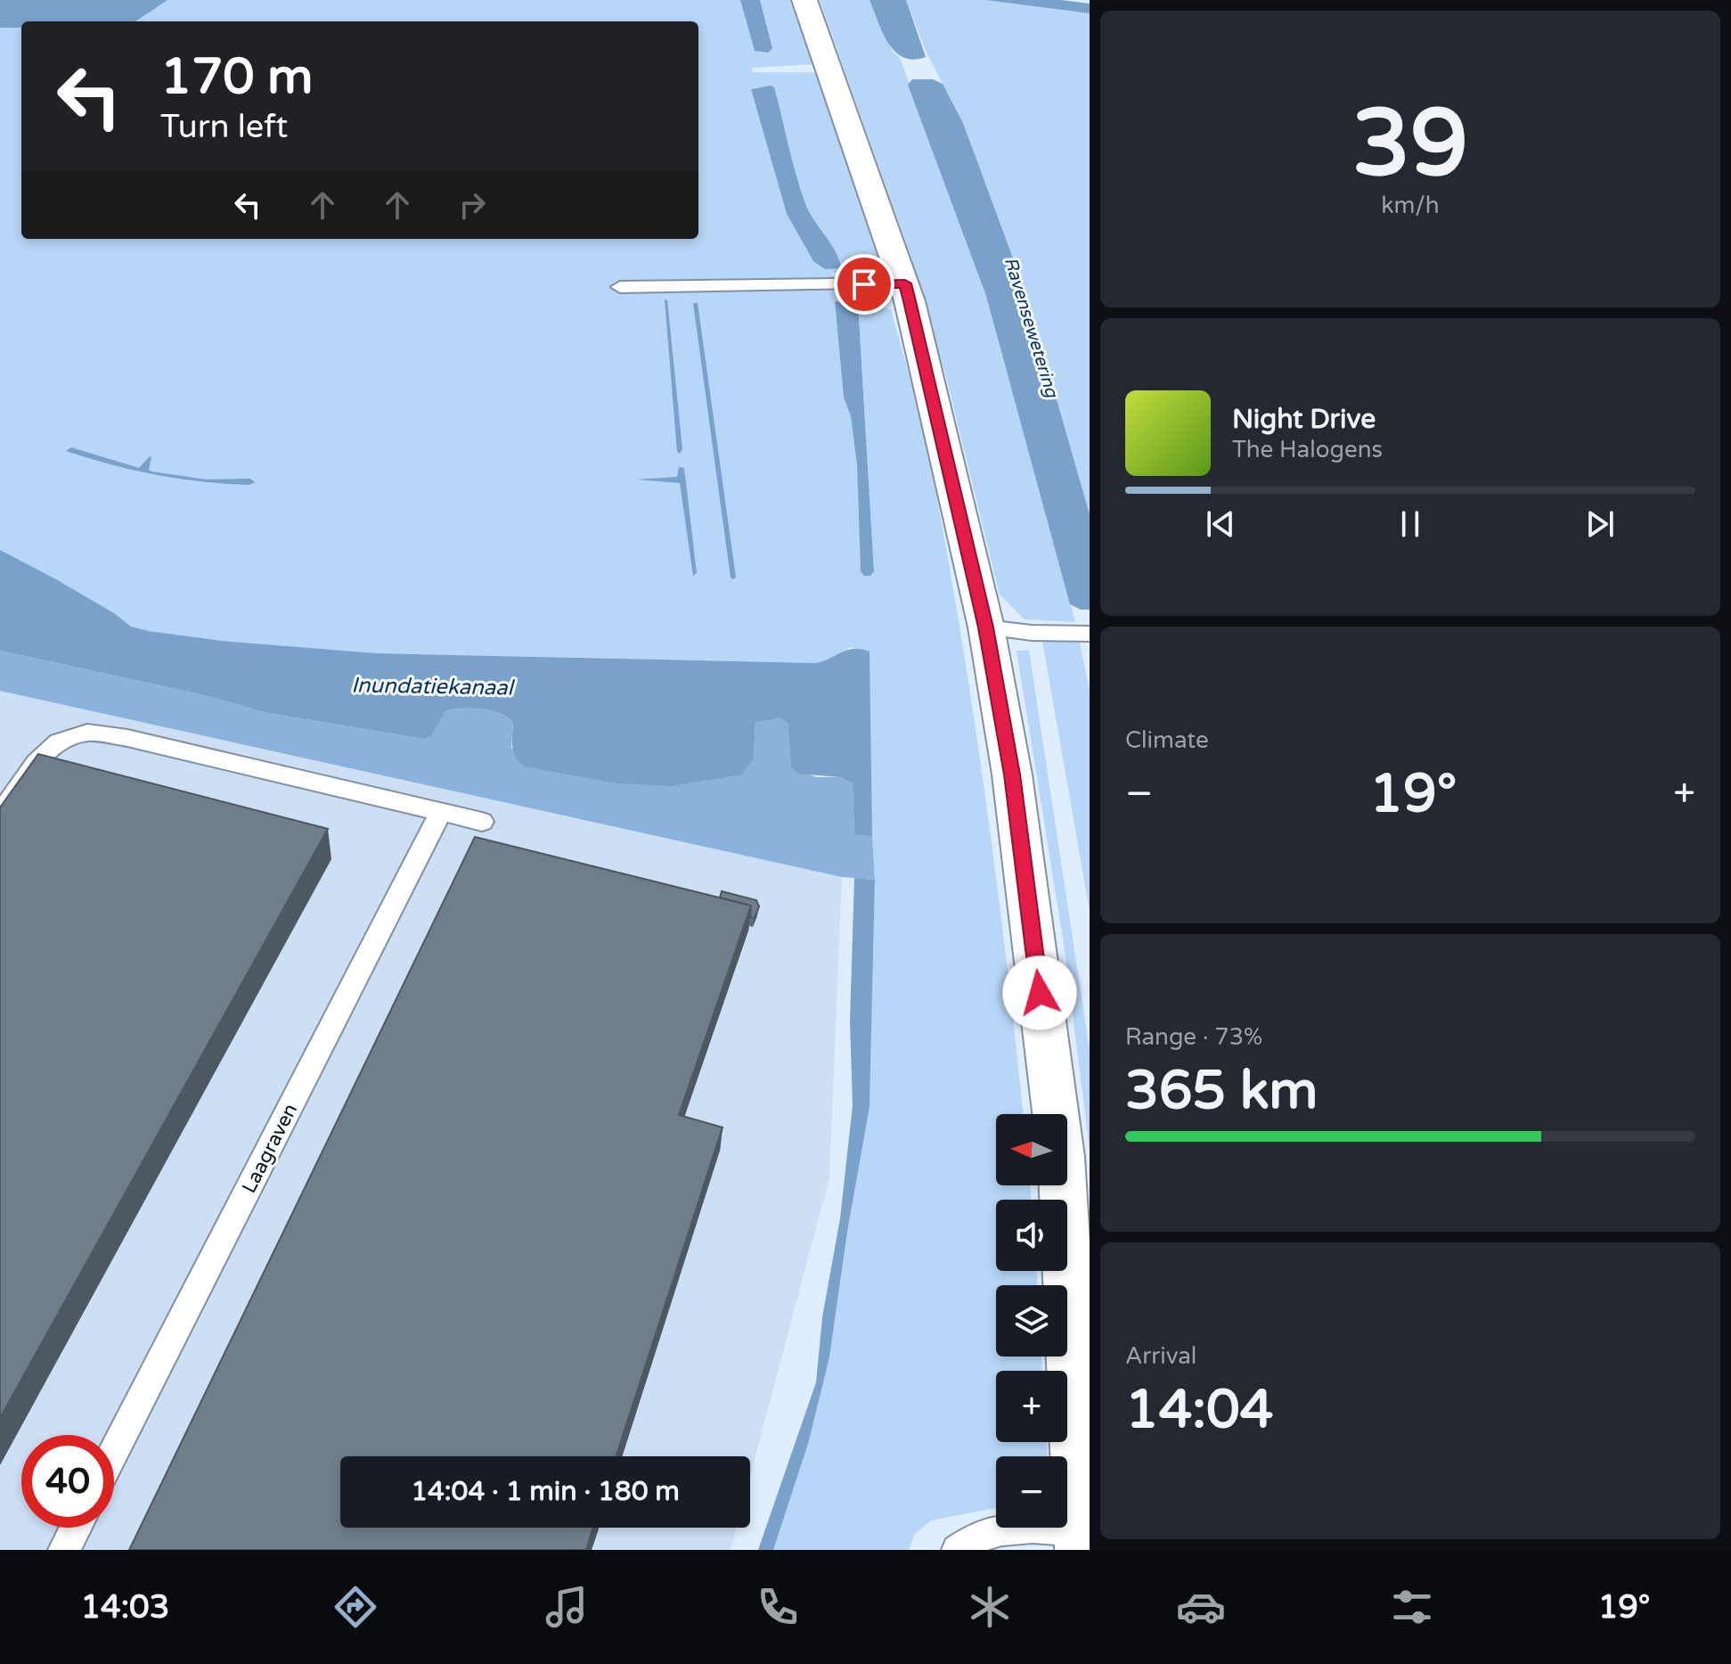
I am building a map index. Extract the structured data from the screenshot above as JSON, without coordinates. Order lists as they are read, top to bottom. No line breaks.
{"streets":{"lane":["Laagraven"]},"water":["Ravensewetering","Inundatiekanaal"],"north":"left","page":{"tile":[["39","km/h"],"Climate",["Range · 73%","365 km"],["Arrival","14:04"]],"turn":["170 m","Turn left"],"song":["Night Drive","The Halogens"],"heat":["−","19°","+"],"map_buttons":["+","−"],"limit":"40","trip":"14:04 · 1 min · 180 m","tabs":["14:03","19°"]}}
